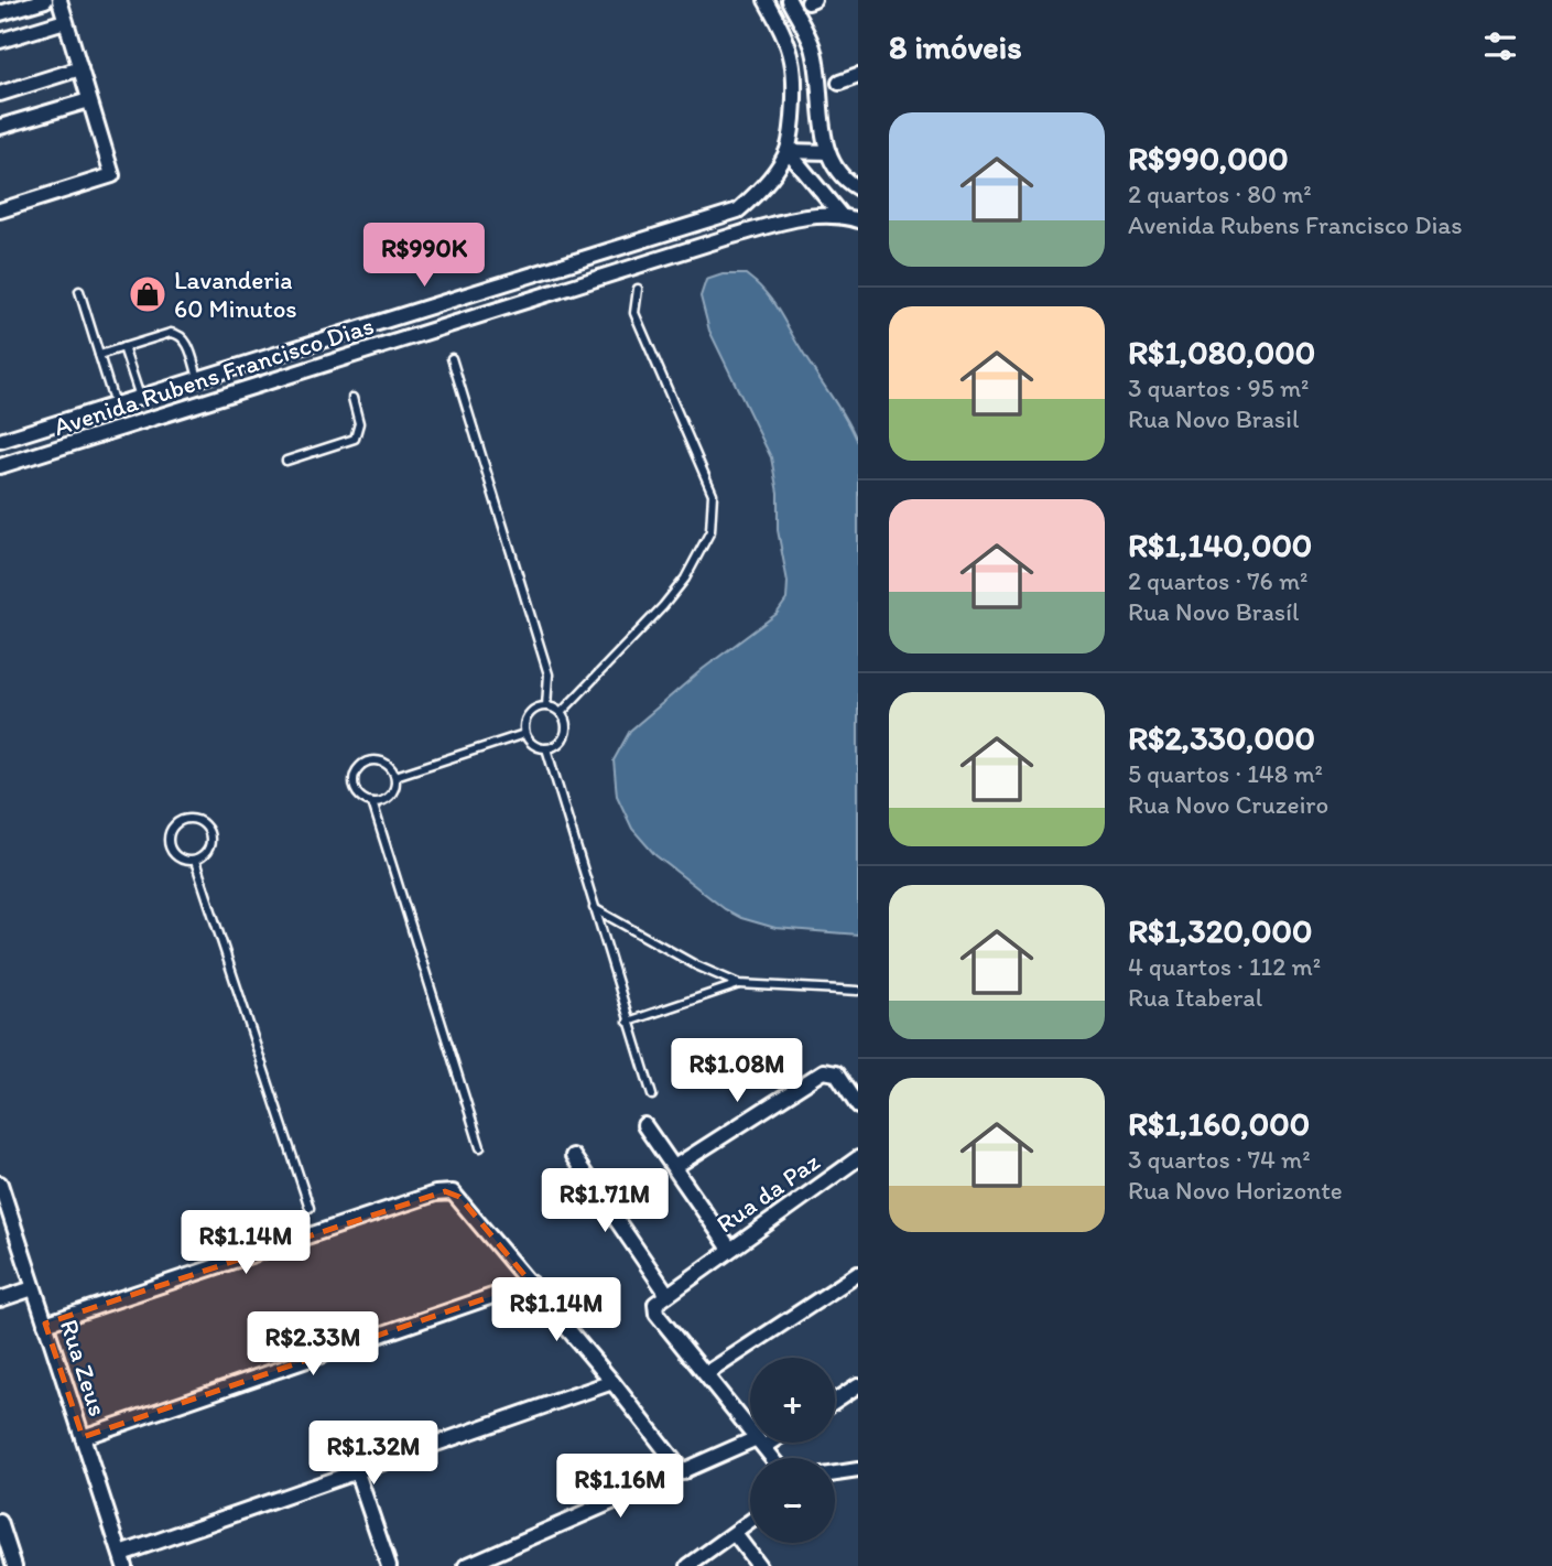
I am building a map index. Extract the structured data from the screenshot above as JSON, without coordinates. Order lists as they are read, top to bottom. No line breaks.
{"streets":{"street":["Avenida Rubens Francisco Dias","Rua da Paz","Rua Zeus"]},"places":{"shop":["Lavanderia 60 Minutos"]},"page":{"heading":"8 imóveis","list":[{"name":"R$990,000","note":"2 quartos · 80 m² · Avenida Rubens Francisco Dias"},{"name":"R$1,080,000","note":"3 quartos · 95 m² · Rua Novo Brasil"},{"name":"R$1,140,000","note":"2 quartos · 76 m² · Rua Novo Brasíl"},{"name":"R$2,330,000","note":"5 quartos · 148 m² · Rua Novo Cruzeiro"},{"name":"R$1,320,000","note":"4 quartos · 112 m² · Rua Itaberal"},{"name":"R$1,160,000","note":"3 quartos · 74 m² · Rua Novo Horizonte"}],"price":["R$990K","R$1.08M","R$1.71M","R$1.14M","R$1.14M","R$2.33M","R$1.32M","R$1.16M"],"map_buttons":["+","−"]}}
